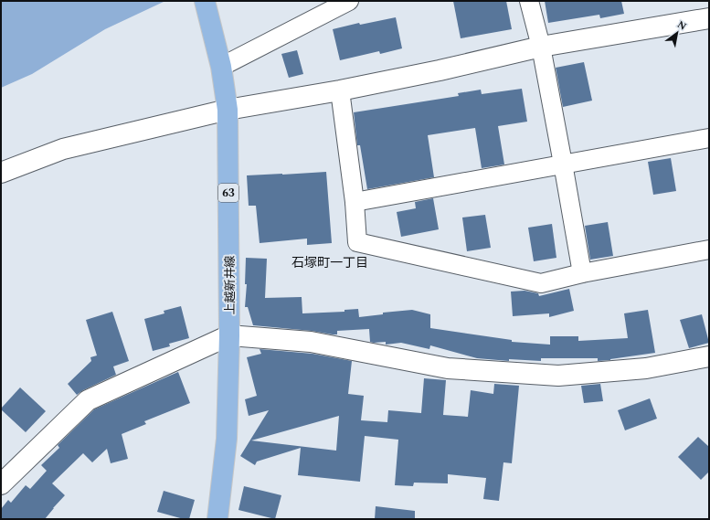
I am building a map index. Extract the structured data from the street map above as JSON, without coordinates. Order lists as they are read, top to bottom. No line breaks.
{"streets":{"main road":["63","上越新井線"]},"crossings":[["63","上越新井線"]],"districts":["石塚町一丁目"],"north":"top right"}
